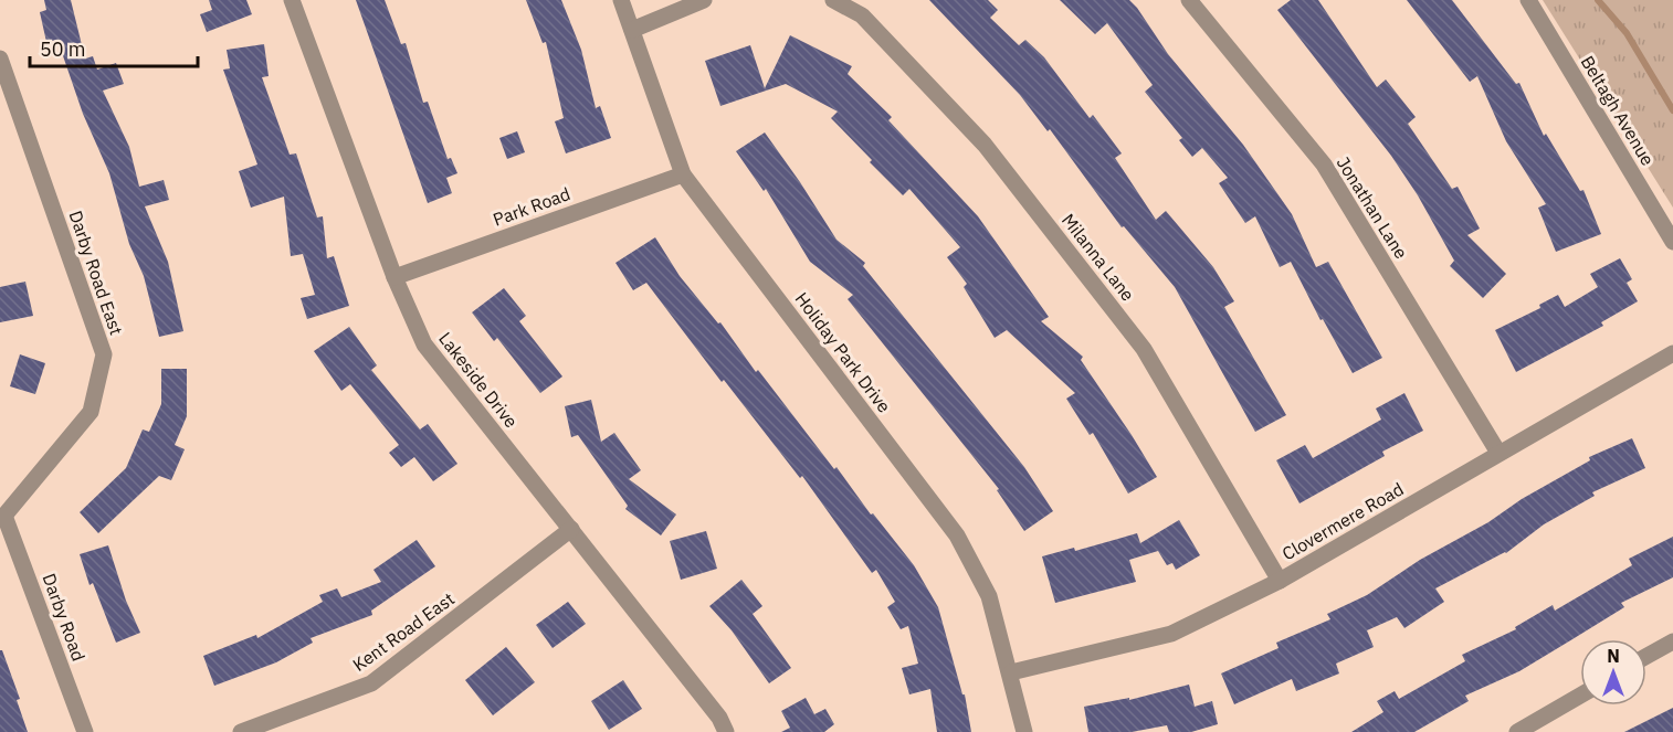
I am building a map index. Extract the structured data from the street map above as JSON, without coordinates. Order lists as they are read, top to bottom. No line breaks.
{"streets":{"street":["Beltagh Avenue","Park Road","Jonathan Lane","Milanna Lane","Darby Road East","Holiday Park Drive","Lakeside Drive","Clovermere Road","Darby Road","Kent Road East"]},"crossings":[["Park Road","Holiday Park Drive"],["Park Road","Lakeside Drive"],["Jonathan Lane","Clovermere Road"],["Milanna Lane","Clovermere Road"],["Darby Road East","Darby Road"],["Holiday Park Drive","Clovermere Road"],["Lakeside Drive","Kent Road East"]],"scale_bar":"50 m","north":"top"}
